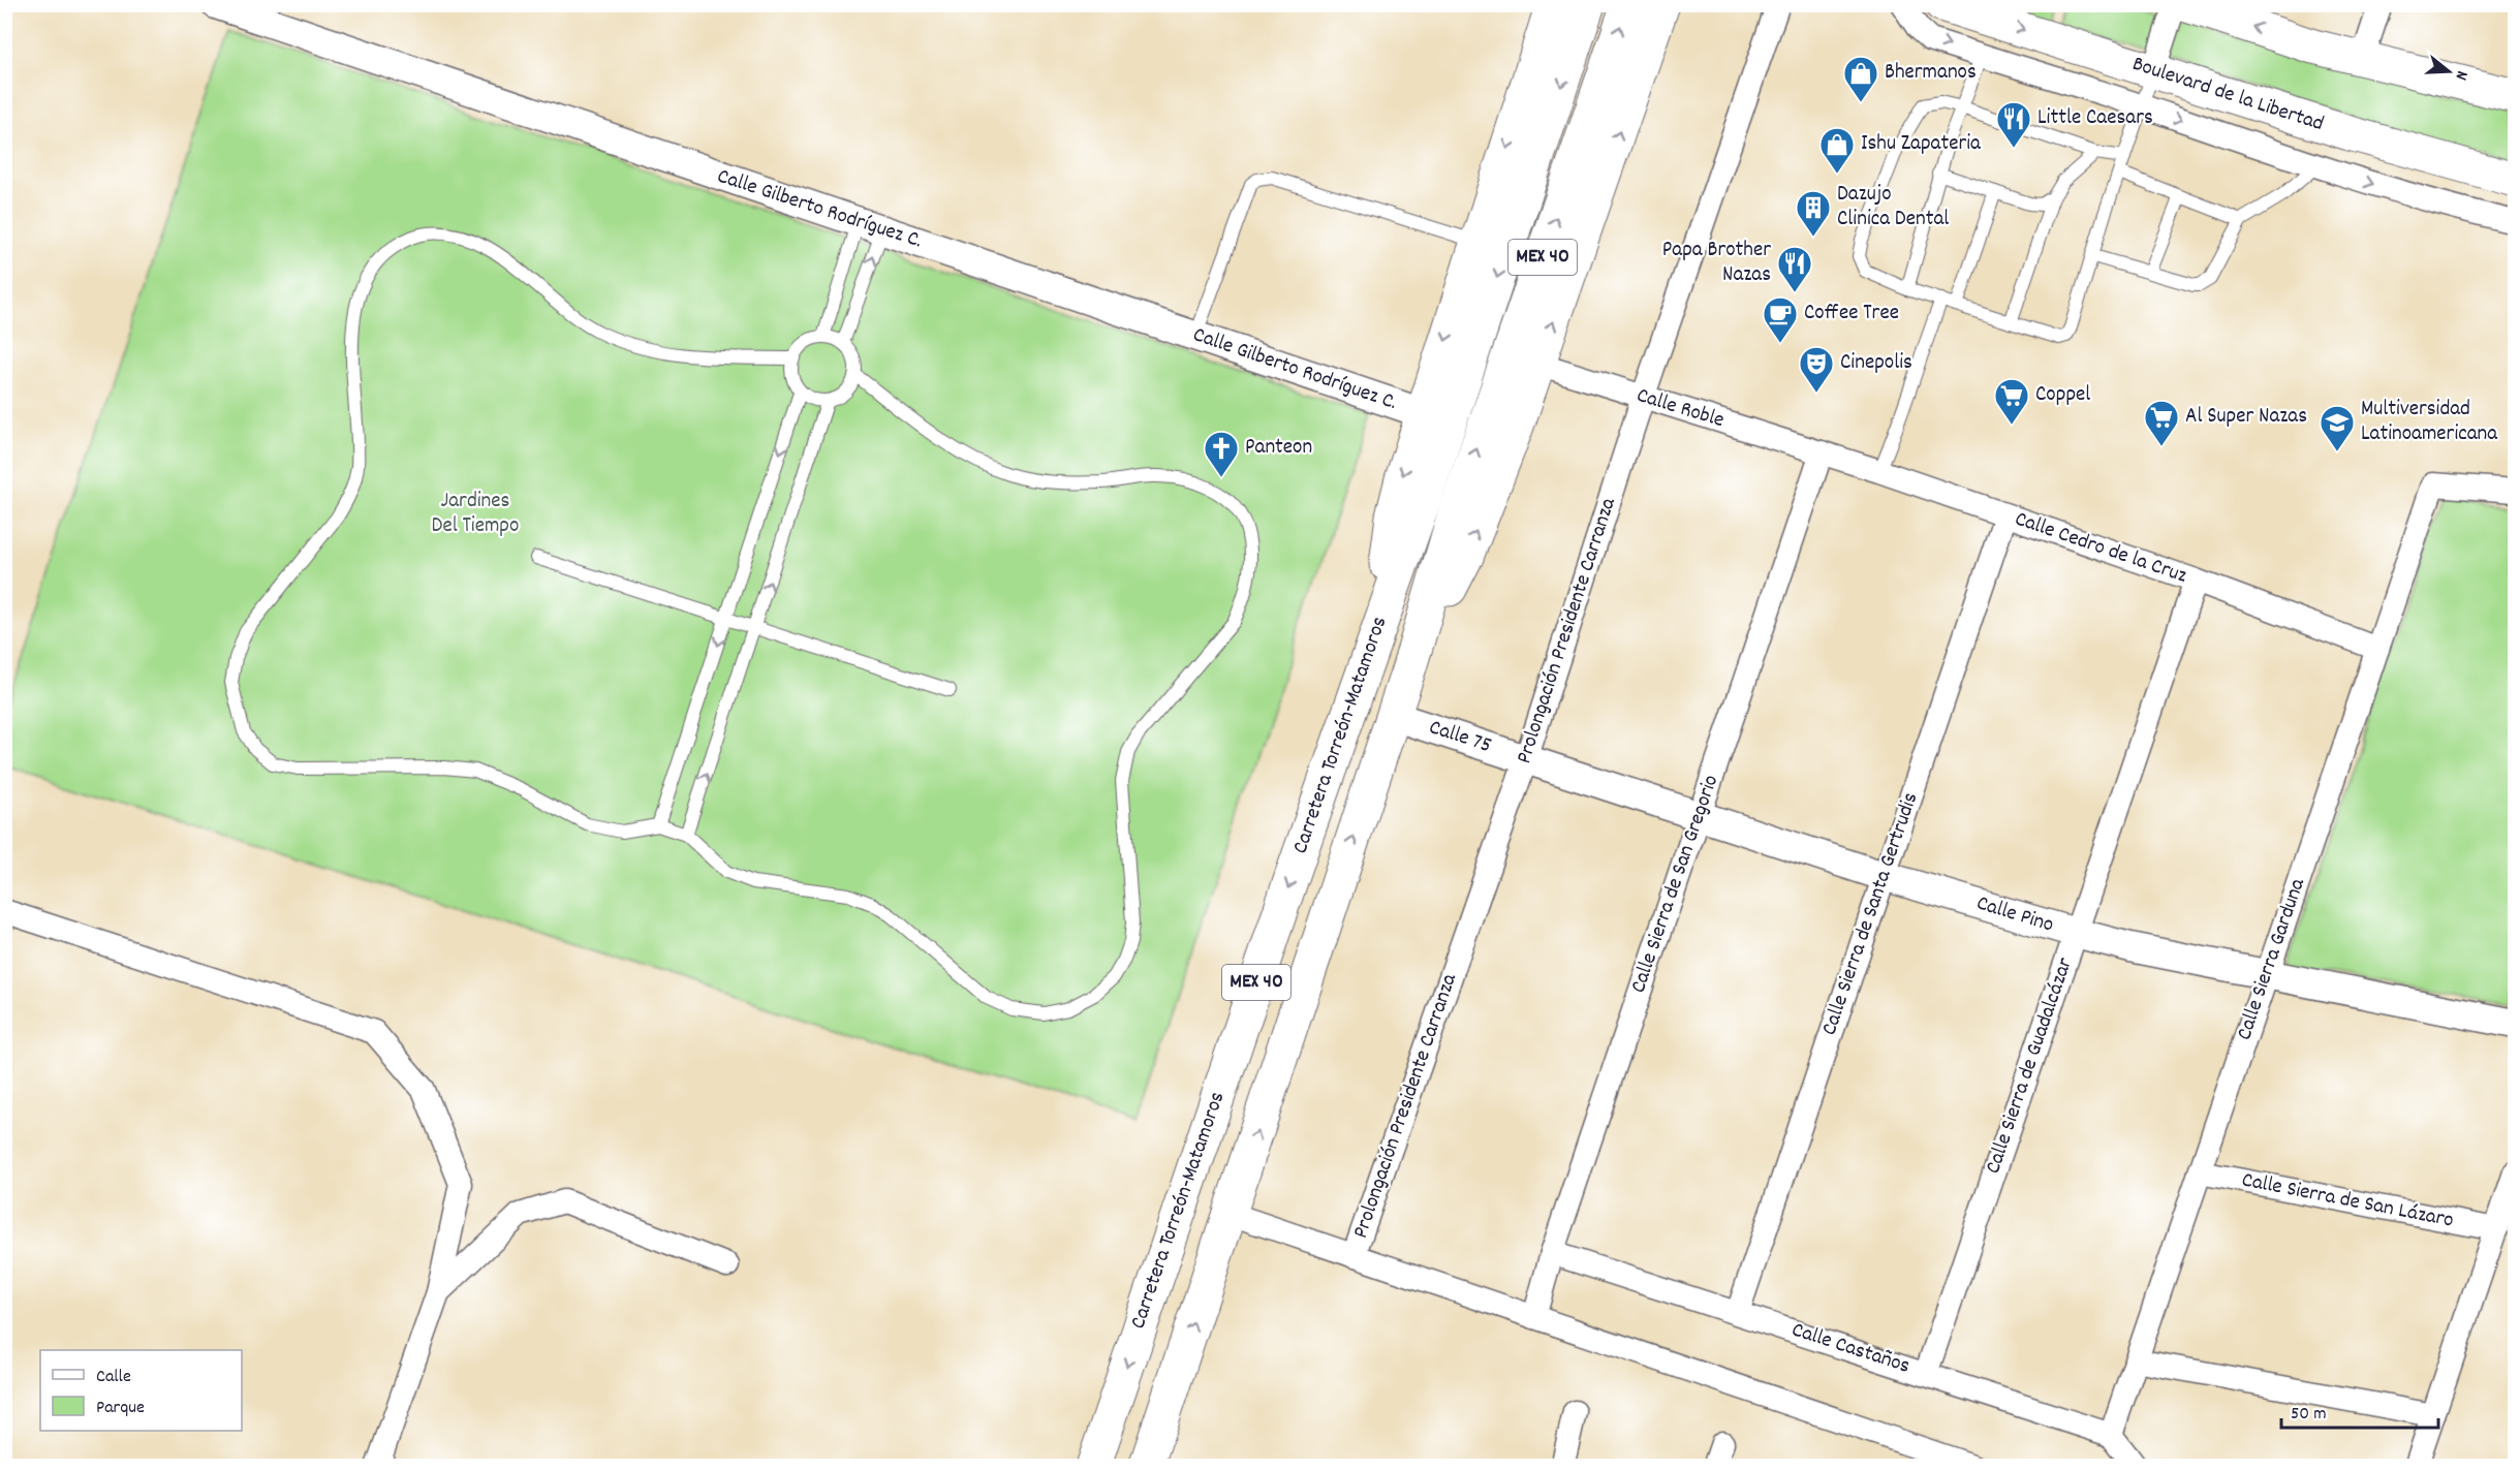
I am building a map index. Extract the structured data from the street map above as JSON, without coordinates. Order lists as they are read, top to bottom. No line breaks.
{"streets":{"main road":["Boulevard de la Libertad","MEX 40","Carretera Torreón-Matamoros"],"street":["Calle Gilberto Rodríguez C.","Calle Roble","Calle Cedro de la Cruz","Prolongación Presidente Carranza","Calle 75","Calle Sierra de San Gregorio","Calle Sierra de Santa Gertrudis","Calle Pino","Calle Sierra Garduna","Calle Sierra de Guadalcázar","Calle Sierra de San Lázaro","Calle Castaños"]},"crossings":[["MEX 40","Calle 75"],["Calle Roble","Calle Cedro de la Cruz"],["Calle Roble","Prolongación Presidente Carranza"],["Calle Roble","Calle Sierra de San Gregorio"],["Calle Cedro de la Cruz","Calle Sierra de San Gregorio"],["Calle Cedro de la Cruz","Calle Sierra de Santa Gertrudis"],["Calle Cedro de la Cruz","Calle Sierra Garduna"],["Calle Cedro de la Cruz","Calle Sierra de Guadalcázar"],["Prolongación Presidente Carranza","Calle 75"],["Prolongación Presidente Carranza","Calle Pino"],["Calle 75","Calle Pino"],["Calle Sierra de San Gregorio","Calle Pino"],["Calle Sierra de San Gregorio","Calle Castaños"],["Calle Sierra de Santa Gertrudis","Calle Pino"],["Calle Sierra de Santa Gertrudis","Calle Castaños"],["Calle Pino","Calle Sierra Garduna"],["Calle Pino","Calle Sierra de Guadalcázar"],["Calle Sierra Garduna","Calle Sierra de San Lázaro"],["Calle Sierra Garduna","Calle Castaños"],["Calle Sierra de Guadalcázar","Calle Castaños"]],"one_way":["Boulevard de la Libertad"],"parks":["Jardines Del Tiempo"],"places":{"shop":["Bhermanos","Ishu Zapateria"],"restaurant":["Little Caesars","Papa Brother Nazas"],"building":["Dazujo Clinica Dental"],"cafe":["Coffee Tree"],"theatre":["Cinepolis"],"supermarket":["Coppel","Al Super Nazas"],"school or university":["Multiversidad Latinoamericana"],"church":["Panteon"]},"legend":["Calle","Parque"],"scale_bar":"50 m","north":"right"}
